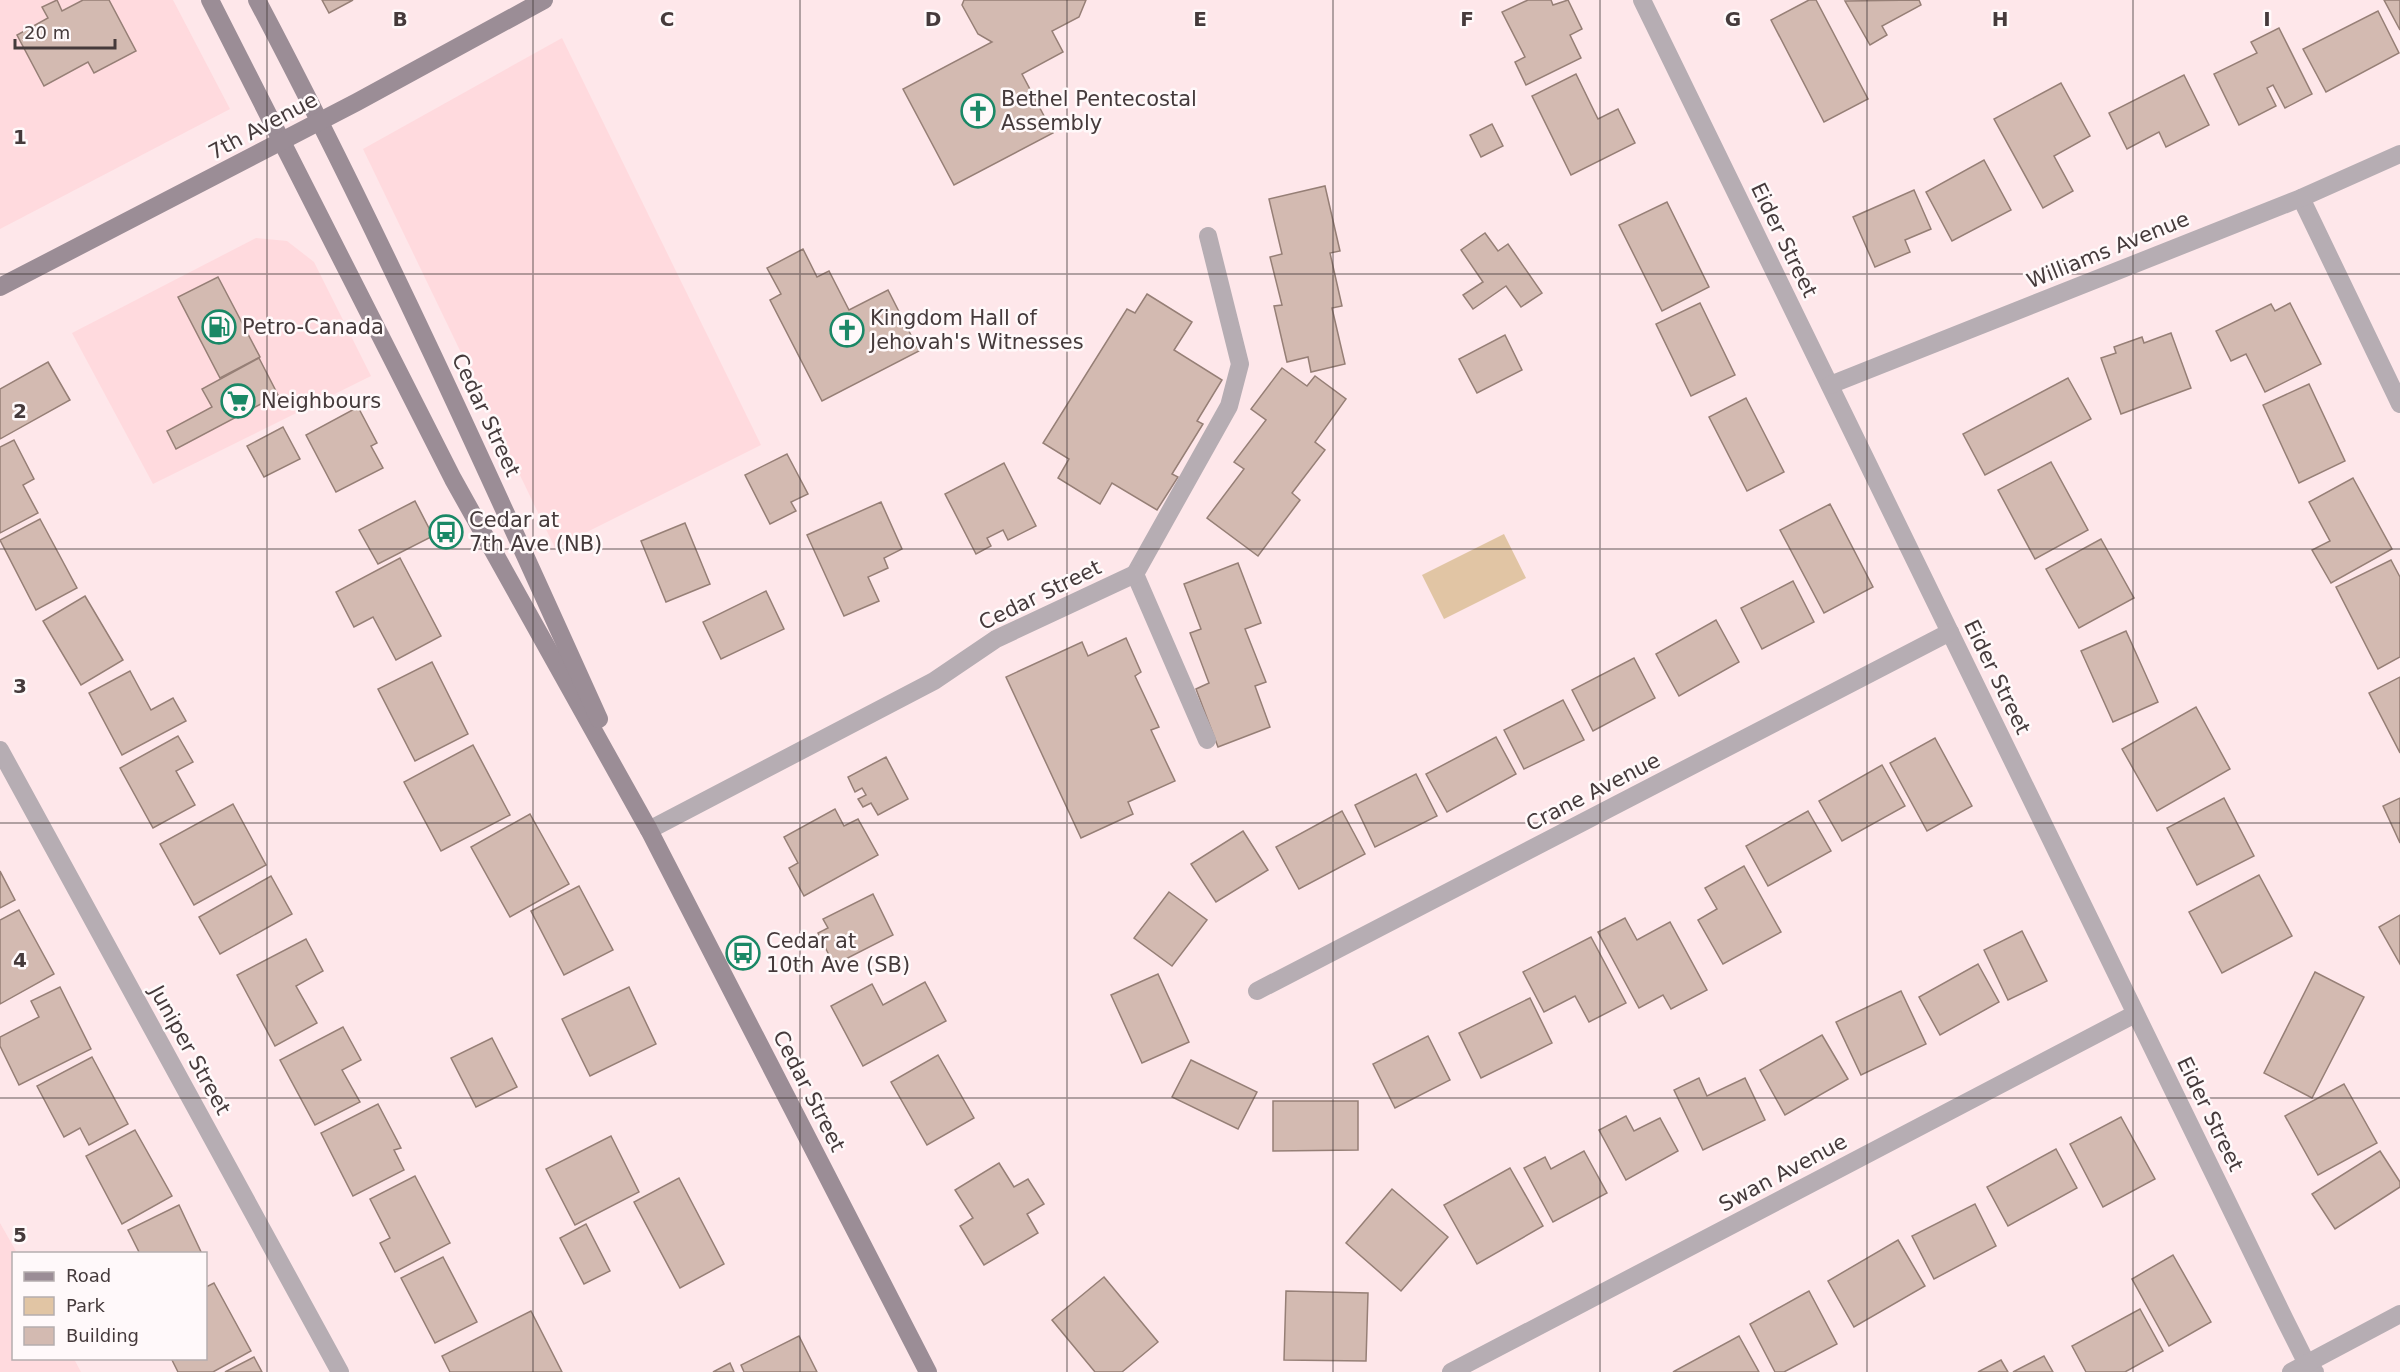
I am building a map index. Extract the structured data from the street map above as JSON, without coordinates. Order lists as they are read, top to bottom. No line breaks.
{"streets":{"main road":["7th Avenue","Cedar Street"],"street":["Eider Street","Williams Avenue","Crane Avenue","Juniper Street","Swan Avenue"]},"crossings":[["7th Avenue","Cedar Street"],["Eider Street","Williams Avenue"],["Eider Street","Crane Avenue"],["Eider Street","Swan Avenue"]],"places":{"church":["Bethel Pentecostal Assembly","Kingdom Hall of Jehovah's Witnesses"],"fuel station":["Petro-Canada"],"supermarket":["Neighbours"],"bus stop":["Cedar at 7th Ave (NB)","Cedar at 10th Ave (SB)"]},"legend":["Road","Park","Building"],"scale_bar":"20 m","grid":{"columns":["B","C","D","E","F","G","H","I"],"rows":["1","2","3","4","5"]}}
